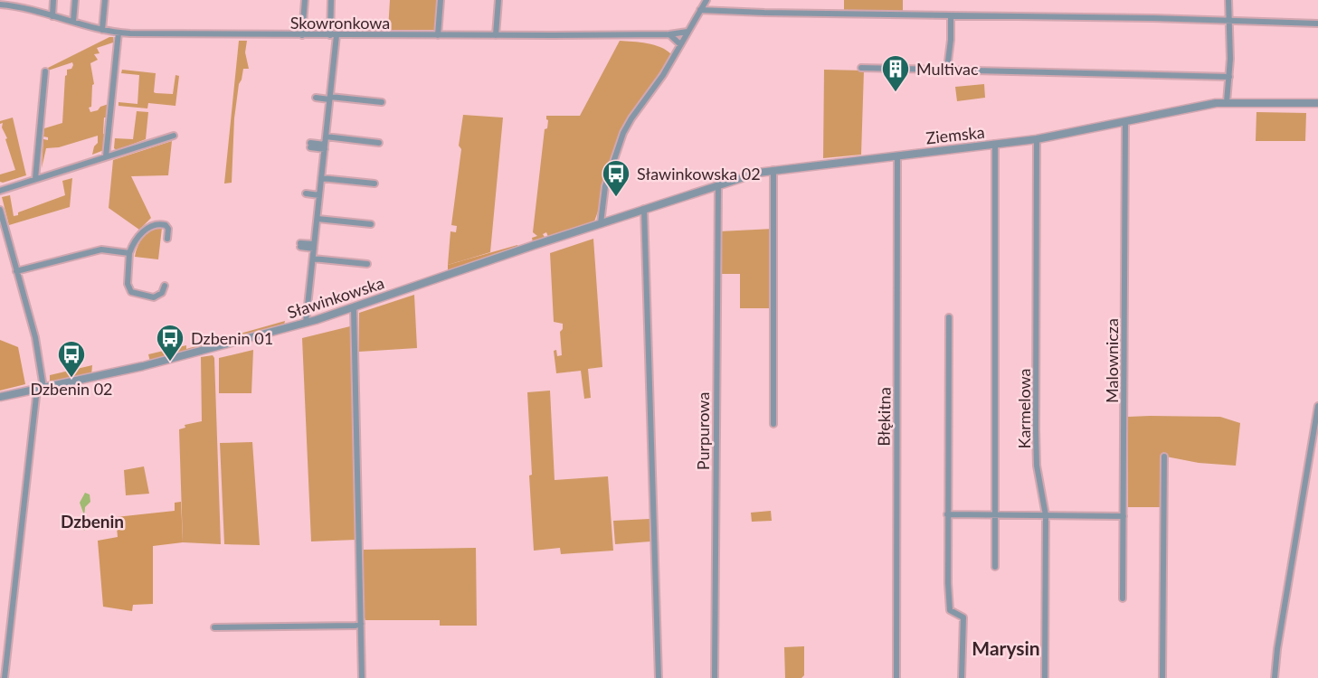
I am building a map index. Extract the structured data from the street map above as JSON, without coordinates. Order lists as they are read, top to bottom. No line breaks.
{"streets":{"street":["Skowronkowa","Ziemska","Sławinkowska","Malownicza","Karmelowa","Błękitna","Purpurowa"]},"crossings":[["Ziemska","Sławinkowska"],["Ziemska","Malownicza"],["Ziemska","Karmelowa"],["Ziemska","Błękitna"],["Ziemska","Purpurowa"]],"districts":["Dzbenin","Marysin"],"places":{"building":["Multivac"],"bus stop":["Sławinkowska 02","Dzbenin 01","Dzbenin 02"]}}
